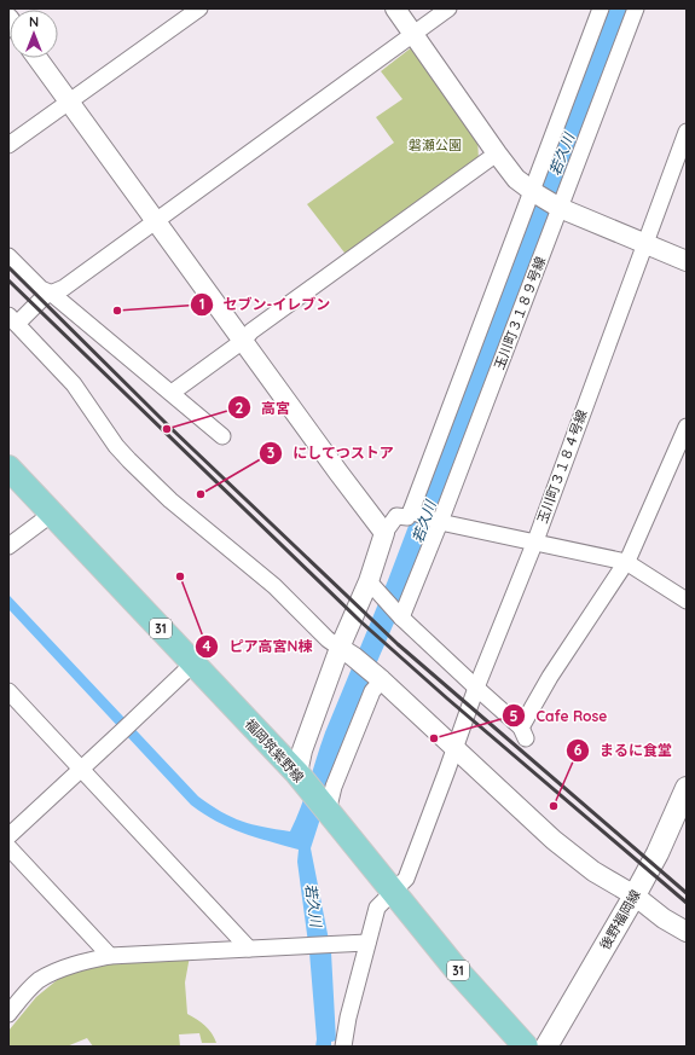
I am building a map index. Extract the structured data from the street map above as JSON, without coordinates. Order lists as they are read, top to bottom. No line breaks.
{"streets":{"main road":["31","福岡筑紫野線","後野福岡線"],"street":["玉川町３１８９号線","玉川町３１８４号線"]},"crossings":[["玉川町３１８４号線","福岡筑紫野線"]],"water":["若久川"],"parks":["磐瀬公園"],"places":["セブン-イレブン","高宮","にしてつストア","ピア高宮N棟","Cafe Rose","まるに食堂"],"north":"top"}
